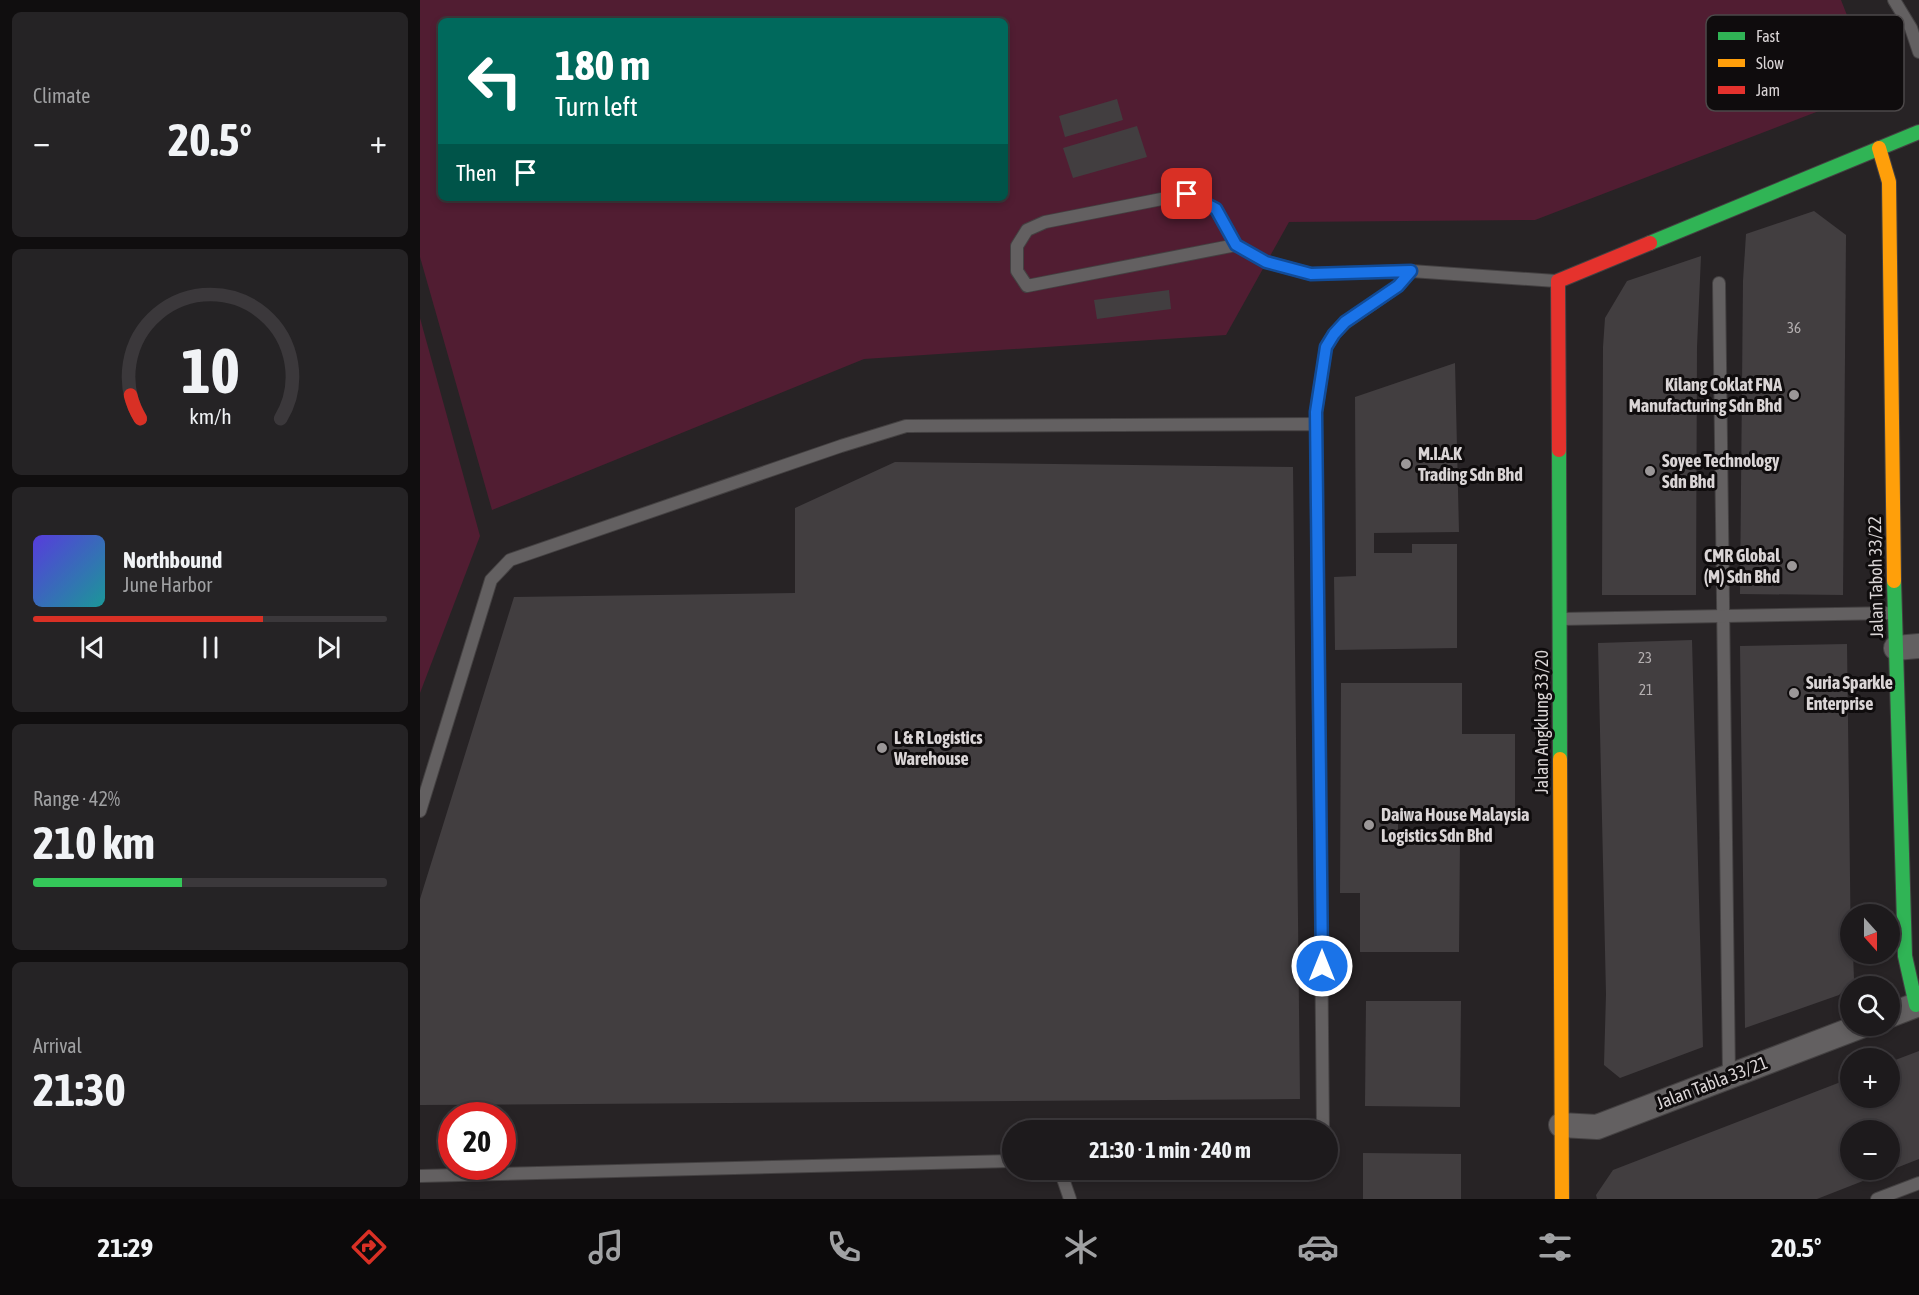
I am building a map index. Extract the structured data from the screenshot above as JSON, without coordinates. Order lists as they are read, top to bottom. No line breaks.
{"streets":{"street":["Jalan Taboh 33/22","Jalan Angklung 33/20","Jalan Tabla 33/21"]},"crossings":[["Jalan Angklung 33/20","Jalan Tabla 33/21"]],"places":["Kilang Coklat FNA Manufacturing Sdn Bhd","M.I.A.K Trading Sdn Bhd","Soyee Technology Sdn Bhd","CMR Global (M) Sdn Bhd","Suria Sparkle Enterprise","L & R Logistics Warehouse","Daiwa House Malaysia Logistics Sdn Bhd"],"house_numbers":["36","23","21"],"legend":["Fast","Slow","Jam"],"north":"bottom","page":{"tile":["Climate",["Range · 42%","210 km"],["Arrival","21:30"]],"turn":["180 m","Turn left"],"heat":["−","20.5°","+"],"then":"Then","song":["Northbound","June Harbor"],"map_buttons":["+","−"],"limit":"20","trip":"21:30 · 1 min · 240 m","tabs":["21:29","20.5°"],"gauge":["10","km/h"]}}
